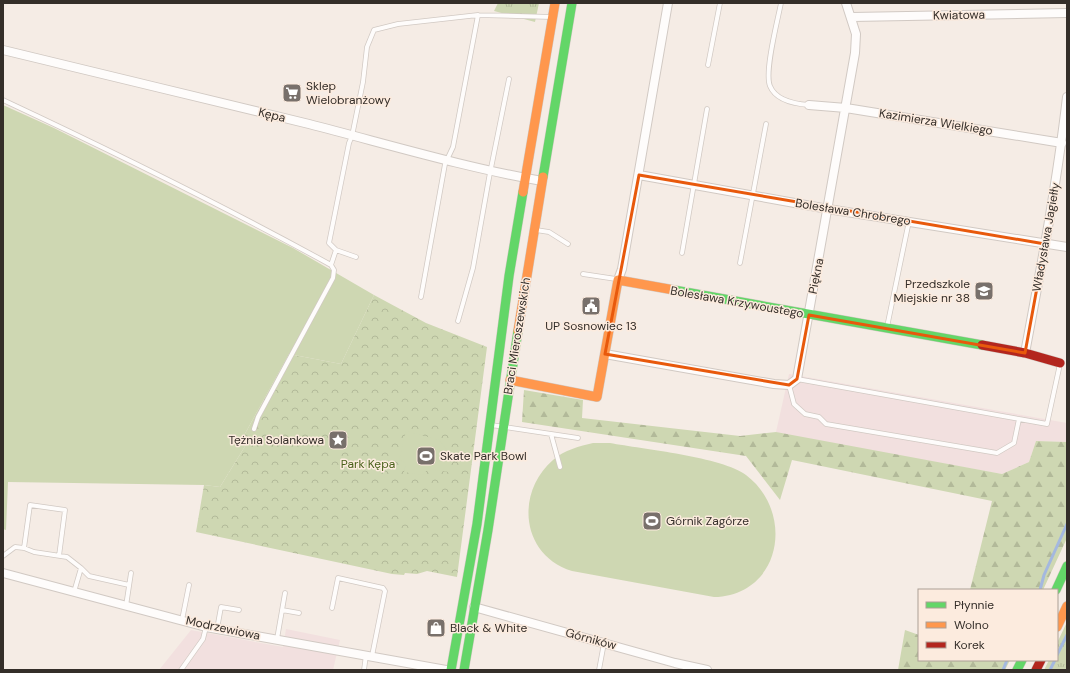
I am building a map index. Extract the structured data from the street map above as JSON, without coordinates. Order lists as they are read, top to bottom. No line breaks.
{"streets":{"main road":["Bolesława Krzywoustego","Braci Mieroszewskich"],"street":["Kwiatowa","Kępa","Kazimierza Wielkiego","Bolesława Chrobrego","Władysława Jagiełły","Piękna","Modrzewiowa","Górników"]},"crossings":[["Kwiatowa","Piękna"],["Kępa","Braci Mieroszewskich"],["Kazimierza Wielkiego","Władysława Jagiełły"],["Kazimierza Wielkiego","Piękna"],["Bolesława Chrobrego","Władysława Jagiełły"],["Bolesława Chrobrego","Piękna"],["Władysława Jagiełły","Bolesława Krzywoustego"],["Piękna","Bolesława Krzywoustego"],["Braci Mieroszewskich","Górników"]],"parks":["Park Kępa"],"places":{"supermarket":["Sklep Wielobranżowy"],"school or university":["Przedszkole Miejskie nr 38"],"public building":["UP Sosnowiec 13"],"place":["Tężnia Solankowa"],"sports":["Skate Park Bowl","Górnik Zagórze"],"shop":["Black & White"]},"legend":["Płynnie","Wolno","Korek"]}
